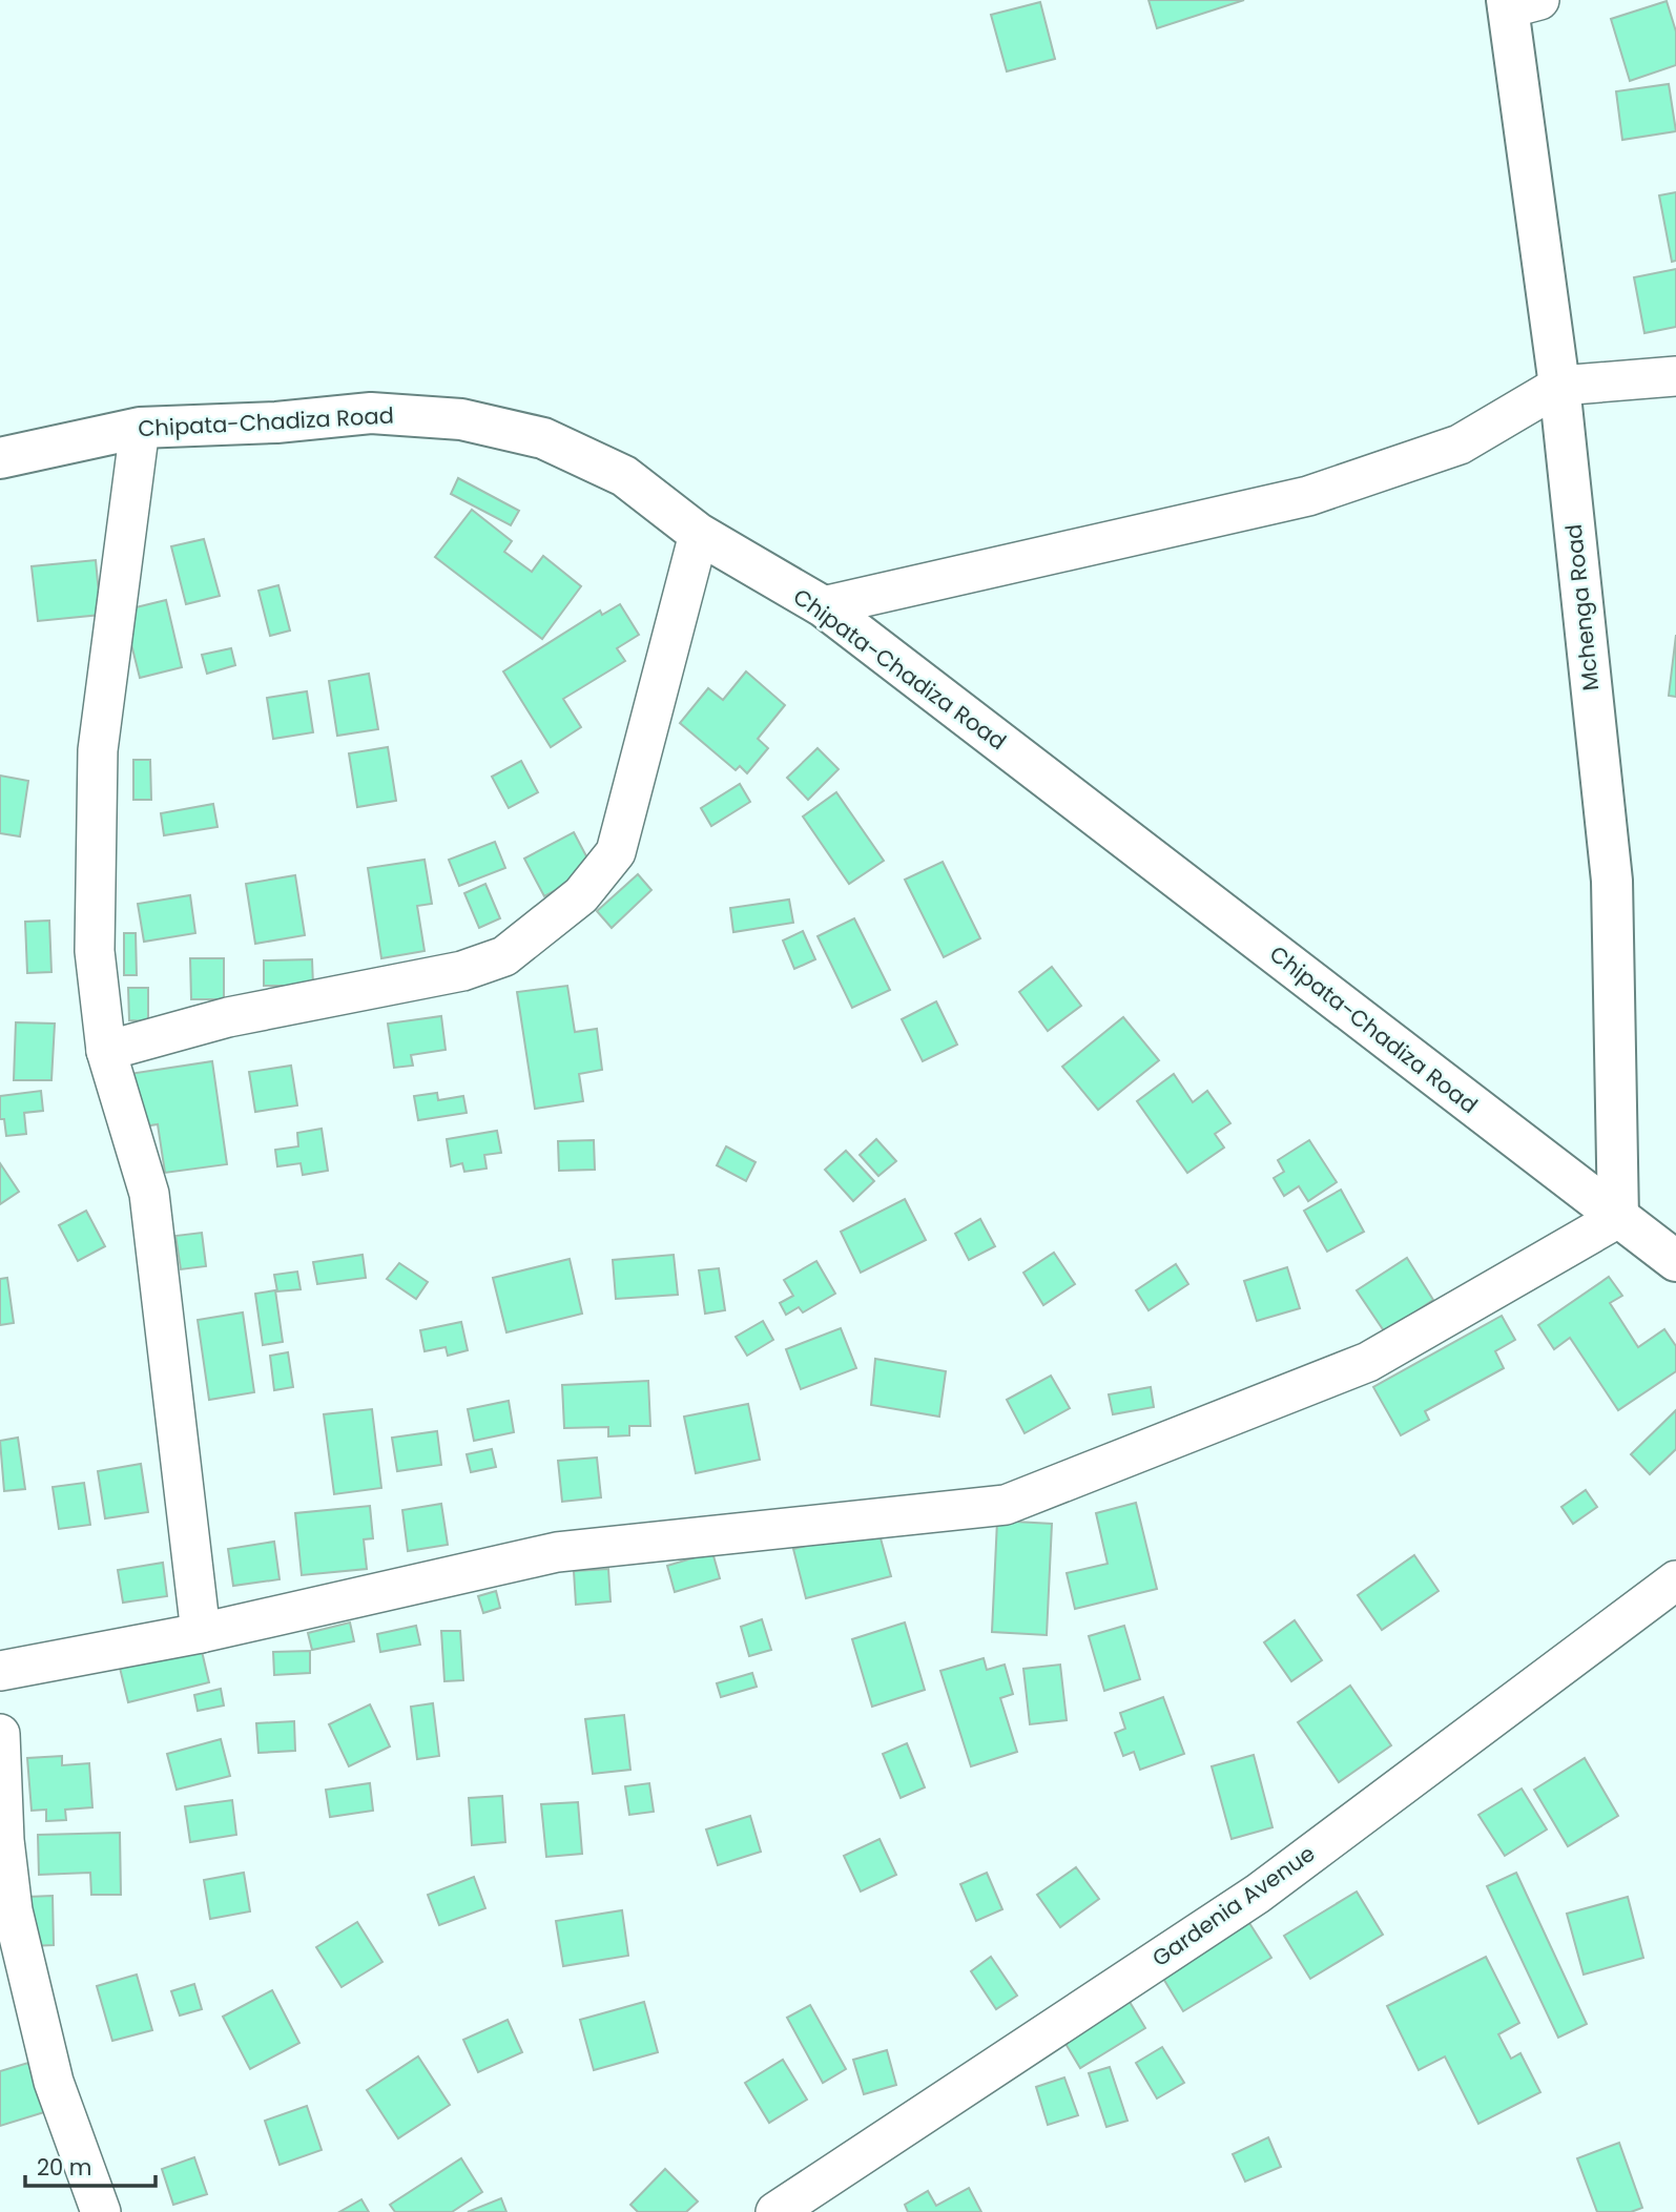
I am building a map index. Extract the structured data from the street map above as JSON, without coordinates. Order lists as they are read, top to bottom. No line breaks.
{"streets":{"main road":["Chipata-Chadiza Road","Mchenga Road"],"street":["Gardenia Avenue"]},"crossings":[["Chipata-Chadiza Road","Mchenga Road"]],"scale_bar":"20 m"}
